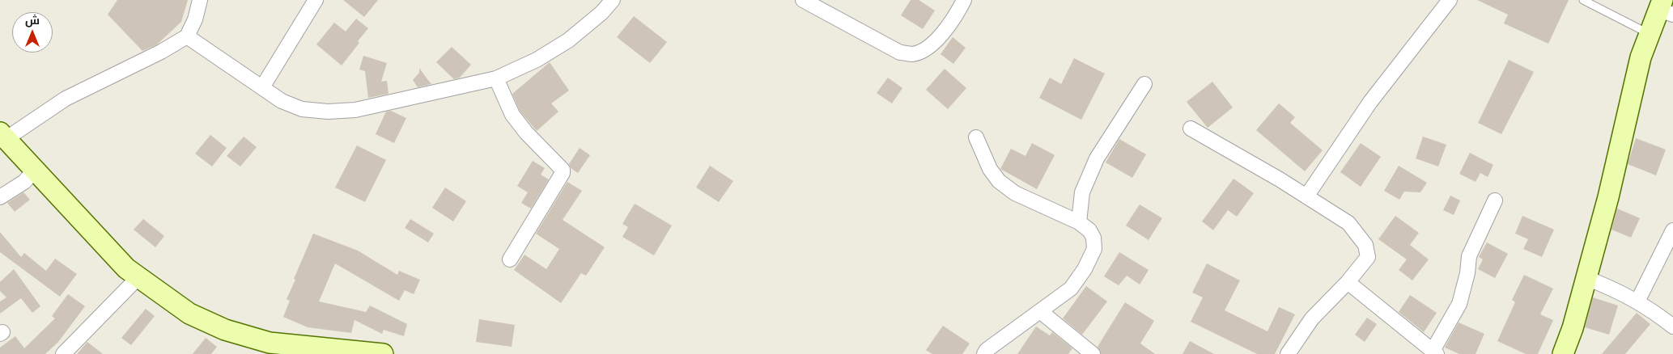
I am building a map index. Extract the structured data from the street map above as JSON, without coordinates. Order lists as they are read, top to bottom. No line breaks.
{"north":"top"}
